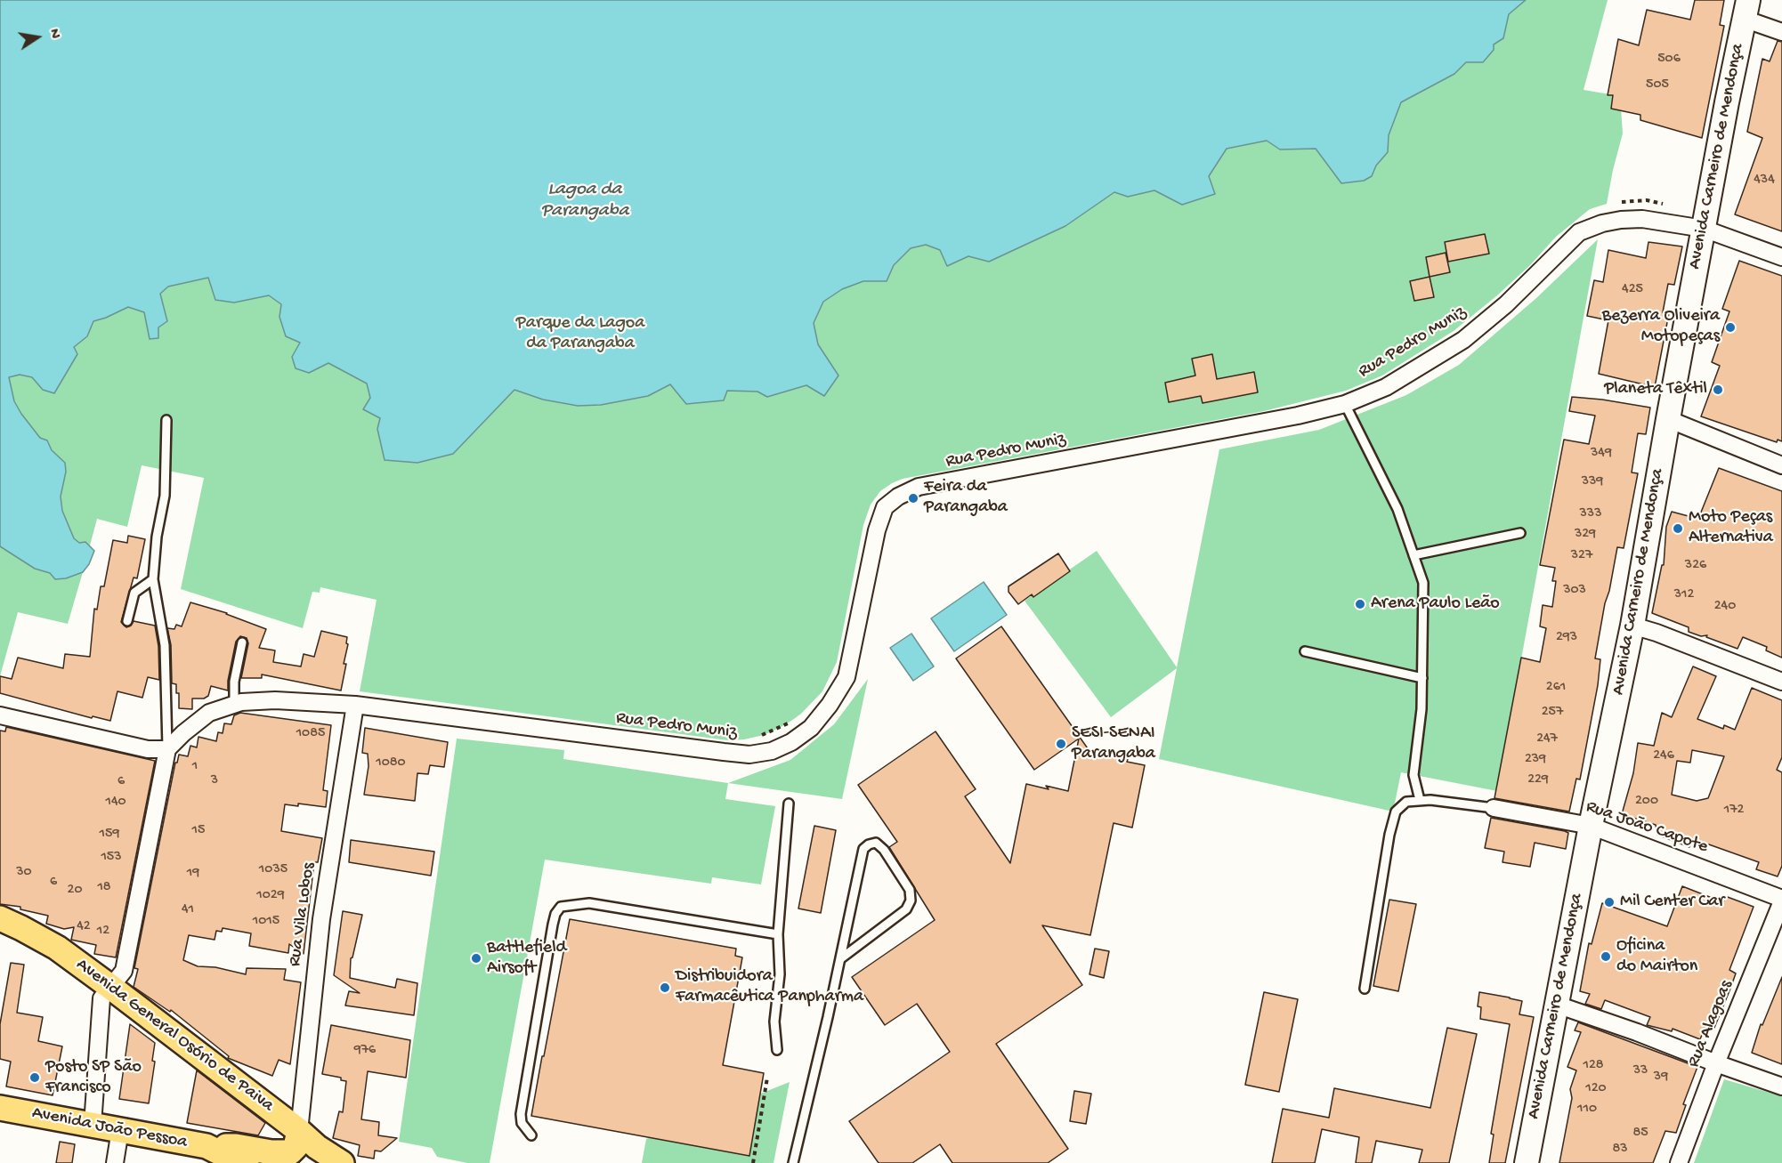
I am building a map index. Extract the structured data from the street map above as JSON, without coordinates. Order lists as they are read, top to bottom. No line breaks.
{"streets":{"main road":["Avenida Carneiro de Mendonça","Avenida General Osório de Paiva","Avenida João Pessoa"],"street":["Rua Pedro Muniz","Rua João Capote","Rua Vila Lobos","Rua Alagoas"]},"crossings":[["Avenida Carneiro de Mendonça","Rua Pedro Muniz"],["Avenida Carneiro de Mendonça","Rua João Capote"],["Rua Pedro Muniz","Rua Vila Lobos"],["Rua João Capote","Rua Alagoas"],["Rua Vila Lobos","Avenida General Osório de Paiva"]],"water":["Lagoa da Parangaba"],"parks":["Parque da Lagoa da Parangaba"],"places":["Bezerra Oliveira Motopeças","Planeta Têxtil","Feira da Parangaba","Moto Peças Alternativa","Arena Paulo Leão","SESI-SENAI Parangaba","Mil Center Car","Oficina do Mairton","Battlefield Airsoft","Distribuidora Farmacêutica Panpharma","Posto SP São Francisco"],"house_numbers":["506","505","434","425","349","339","333","329","327","326","303","312","240","293","261","257","1085","247","246","239","1080","1","229","3","6","200","140","172","15","159","153","1035","30","19","6","18","20","1029","41","1015","42","12","976","128","33","39","120","110","85","83"],"north":"right"}
